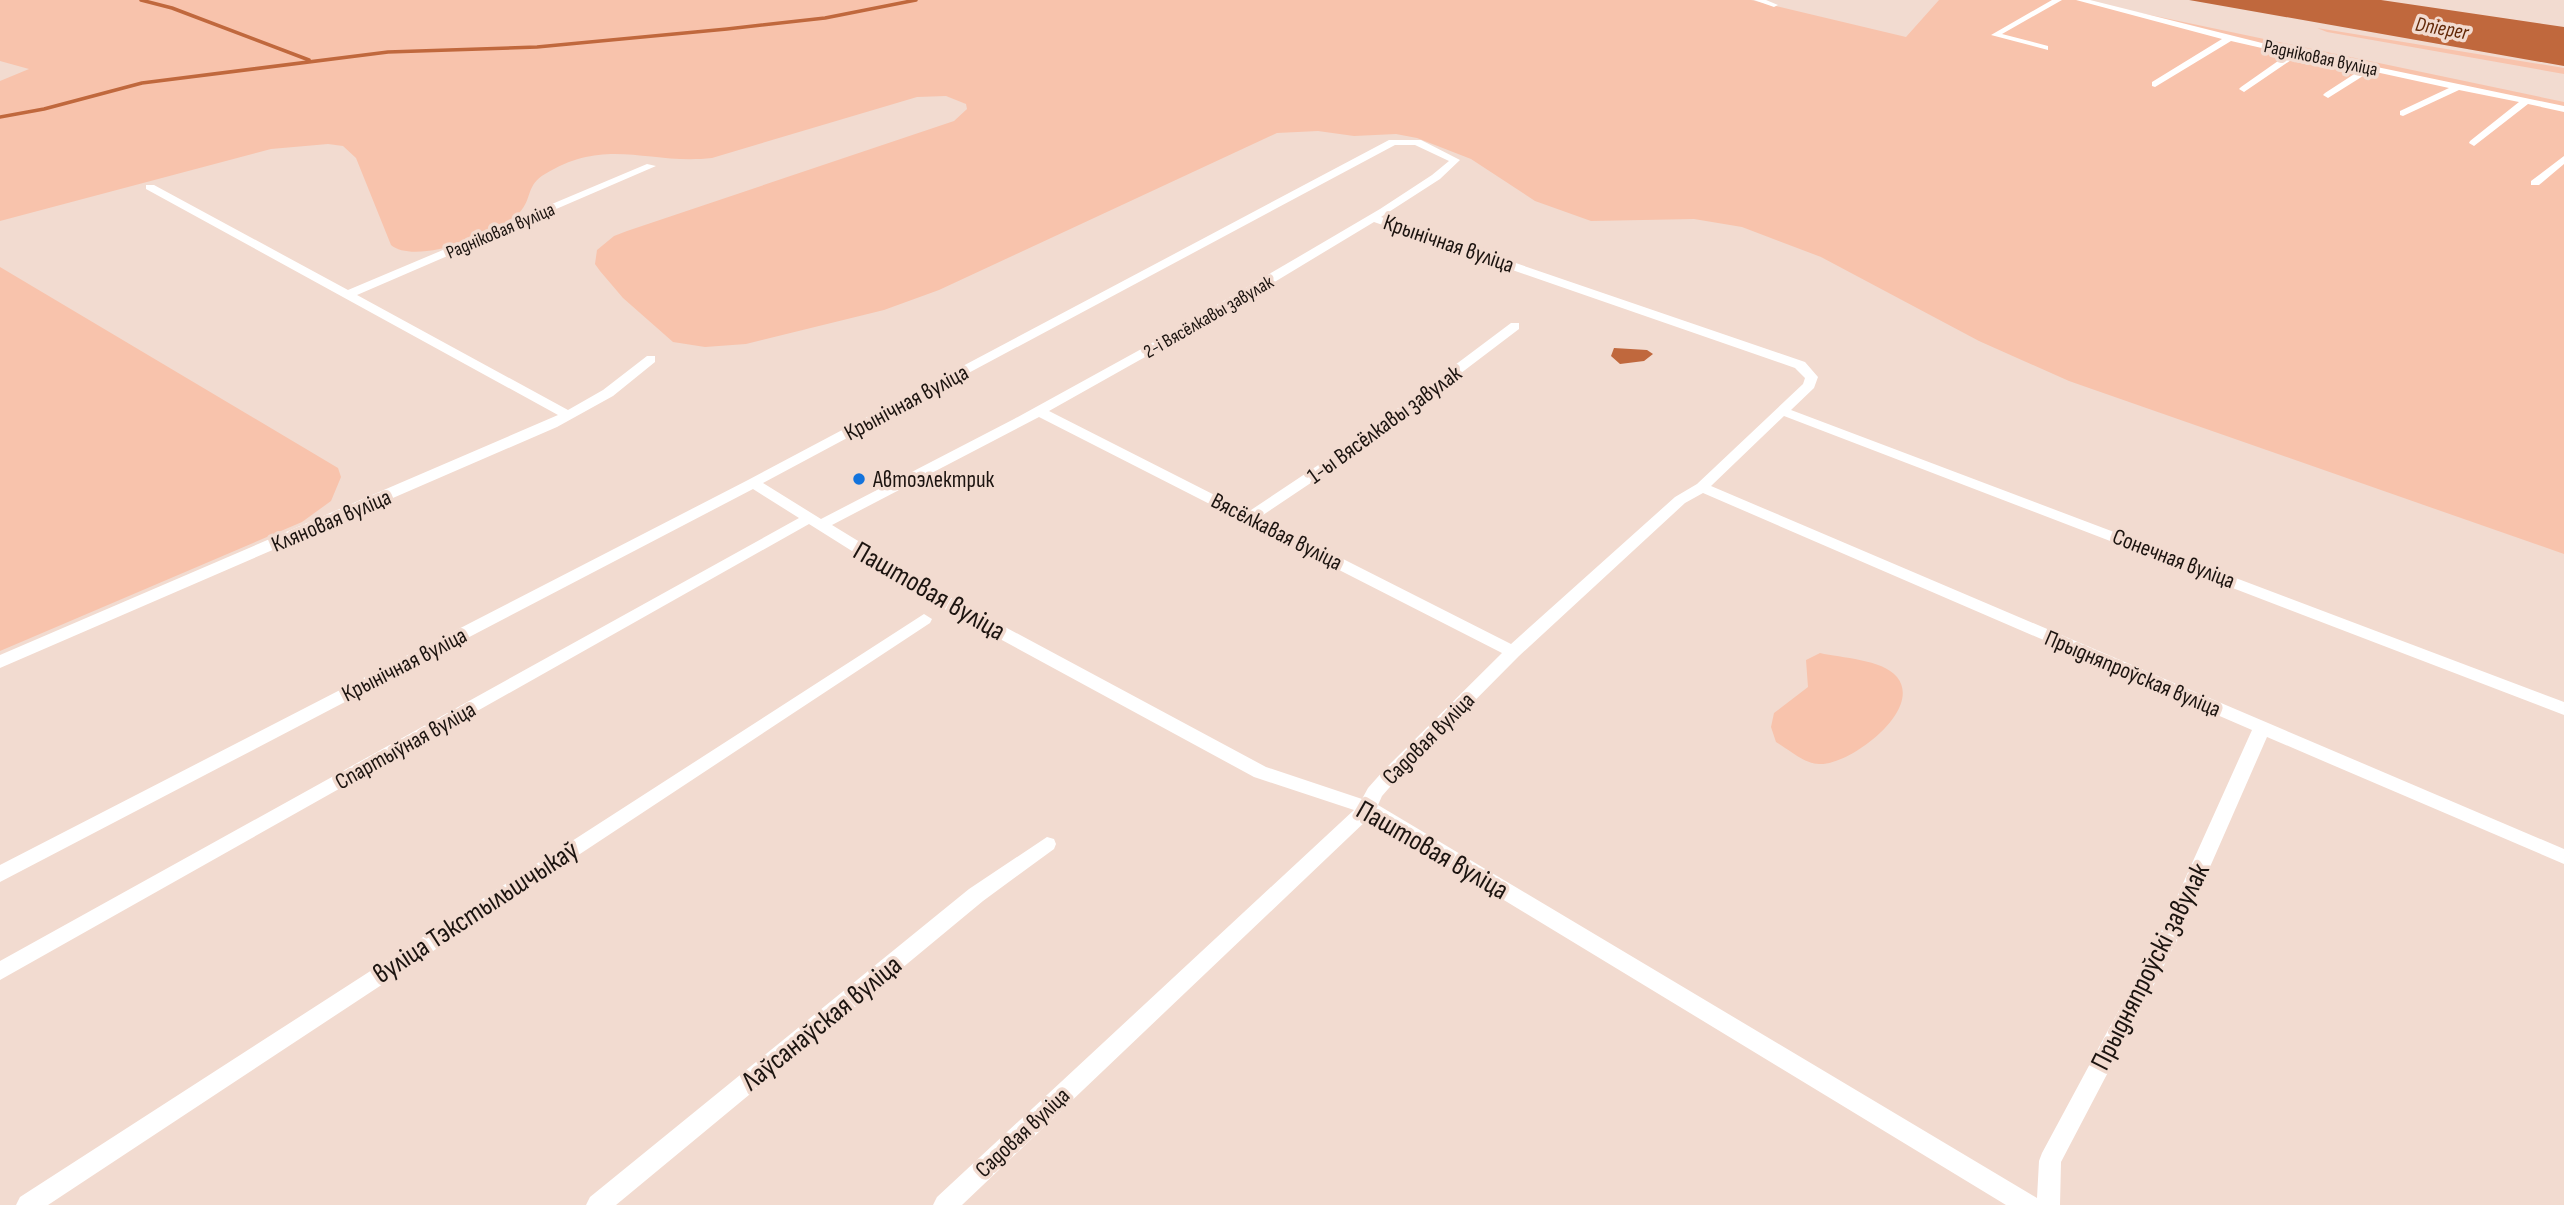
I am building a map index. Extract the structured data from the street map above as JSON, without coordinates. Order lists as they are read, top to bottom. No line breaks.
{"streets":{"street":["Радніковая вуліца","Крынічная вуліца","2-і Вясёлкавы завулак","1-ы Вясёлкавы завулак","Кляновая вуліца","Вясёлкавая вуліца","Сонечная вуліца","Паштовая вуліца","Прыдняпроўская вуліца","Садовая вуліца","Спартыўная вуліца","вуліца Тэкстыльшчыкаў","Прыдняпроўскі завулак","Лаўсанаўская вуліца"]},"crossings":[["Крынічная вуліца","2-і Вясёлкавы завулак"],["Крынічная вуліца","Паштовая вуліца"],["Крынічная вуліца","Садовая вуліца"],["2-і Вясёлкавы завулак","Вясёлкавая вуліца"],["2-і Вясёлкавы завулак","Паштовая вуліца"],["1-ы Вясёлкавы завулак","Вясёлкавая вуліца"],["Вясёлкавая вуліца","Паштовая вуліца"],["Вясёлкавая вуліца","Садовая вуліца"],["Сонечная вуліца","Садовая вуліца"],["Паштовая вуліца","Садовая вуліца"],["Паштовая вуліца","Спартыўная вуліца"],["Прыдняпроўская вуліца","Садовая вуліца"],["Прыдняпроўская вуліца","Прыдняпроўскі завулак"]],"water":["Dnieper"],"places":["Автоэлектрик"]}
